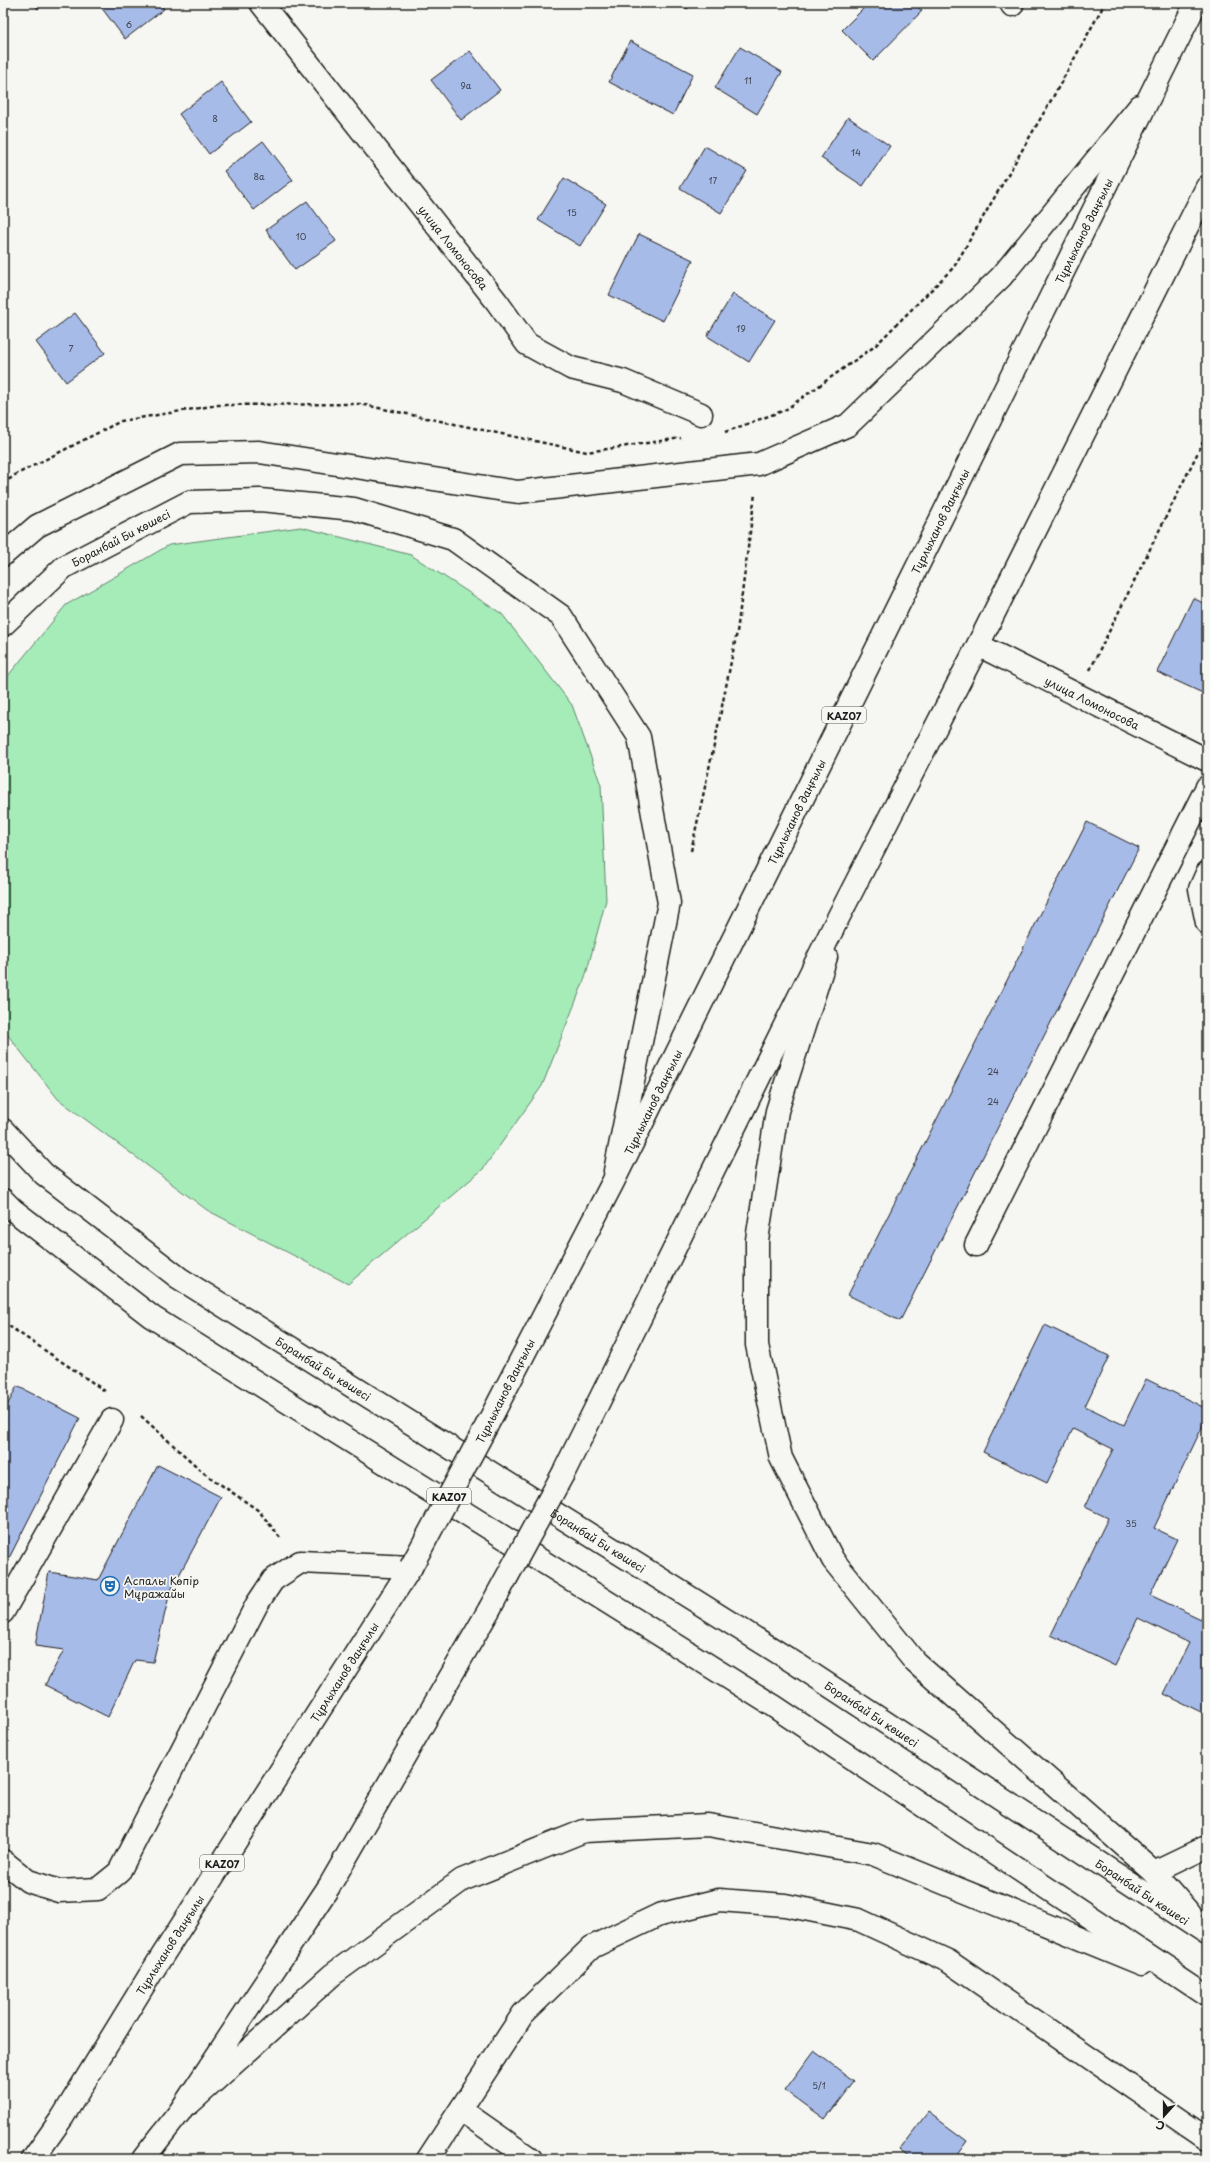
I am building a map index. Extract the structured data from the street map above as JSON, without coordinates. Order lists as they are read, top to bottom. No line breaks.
{"streets":{"main road":["Тұрлыханов даңғылы","улица Ломоносова","Боранбай Би көшесі","KAZ07"]},"crossings":[["Тұрлыханов даңғылы","Боранбай Би көшесі"]],"places":{"theatre":["Аспалы Көпір Мұражайы"]},"house_numbers":["6","11","9а","8","14","8а","17","15","10","19","7","24","24","35","5/1"],"north":"bottom"}
